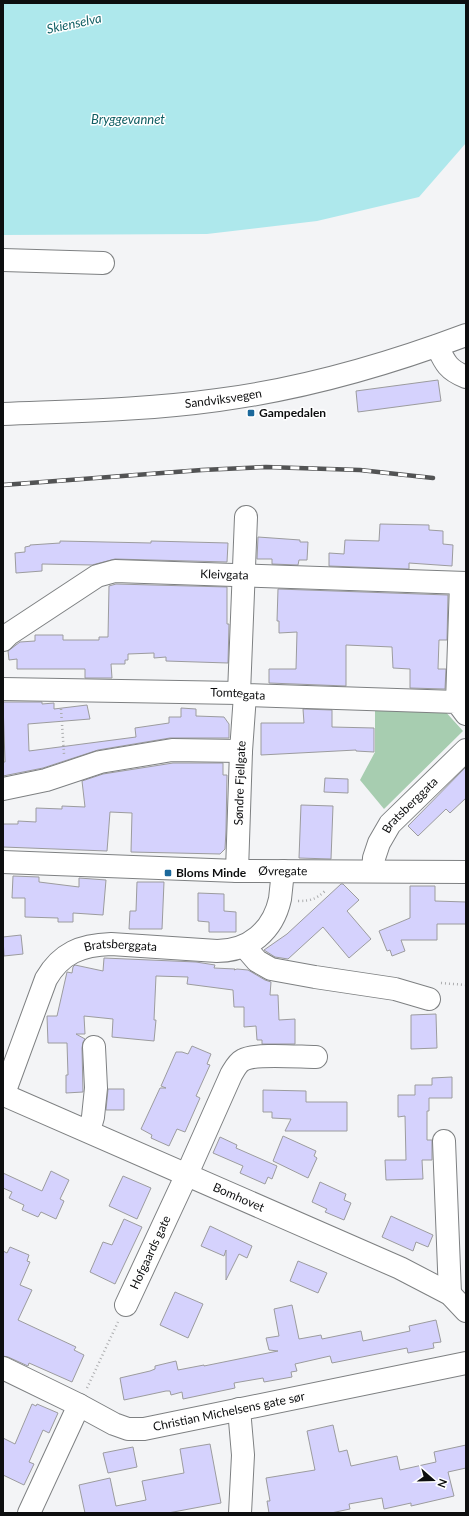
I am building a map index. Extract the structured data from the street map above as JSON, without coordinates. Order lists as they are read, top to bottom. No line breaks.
{"streets":{"street":["Sandviksvegen","Kleivgata","Tomtegata","Søndre Fjellgate","Bratsberggata","Øvregate","Bomhovet","Hofgaards gate","Christian Michelsens gate sør"]},"crossings":[["Kleivgata","Søndre Fjellgate"],["Tomtegata","Søndre Fjellgate"],["Søndre Fjellgate","Øvregate"],["Bratsberggata","Øvregate"],["Bratsberggata","Bomhovet"],["Bomhovet","Hofgaards gate"]],"water":["Skienselva","Bryggevannet"],"places":{"transit":["Gampedalen","Bloms Minde"]},"north":"right"}
